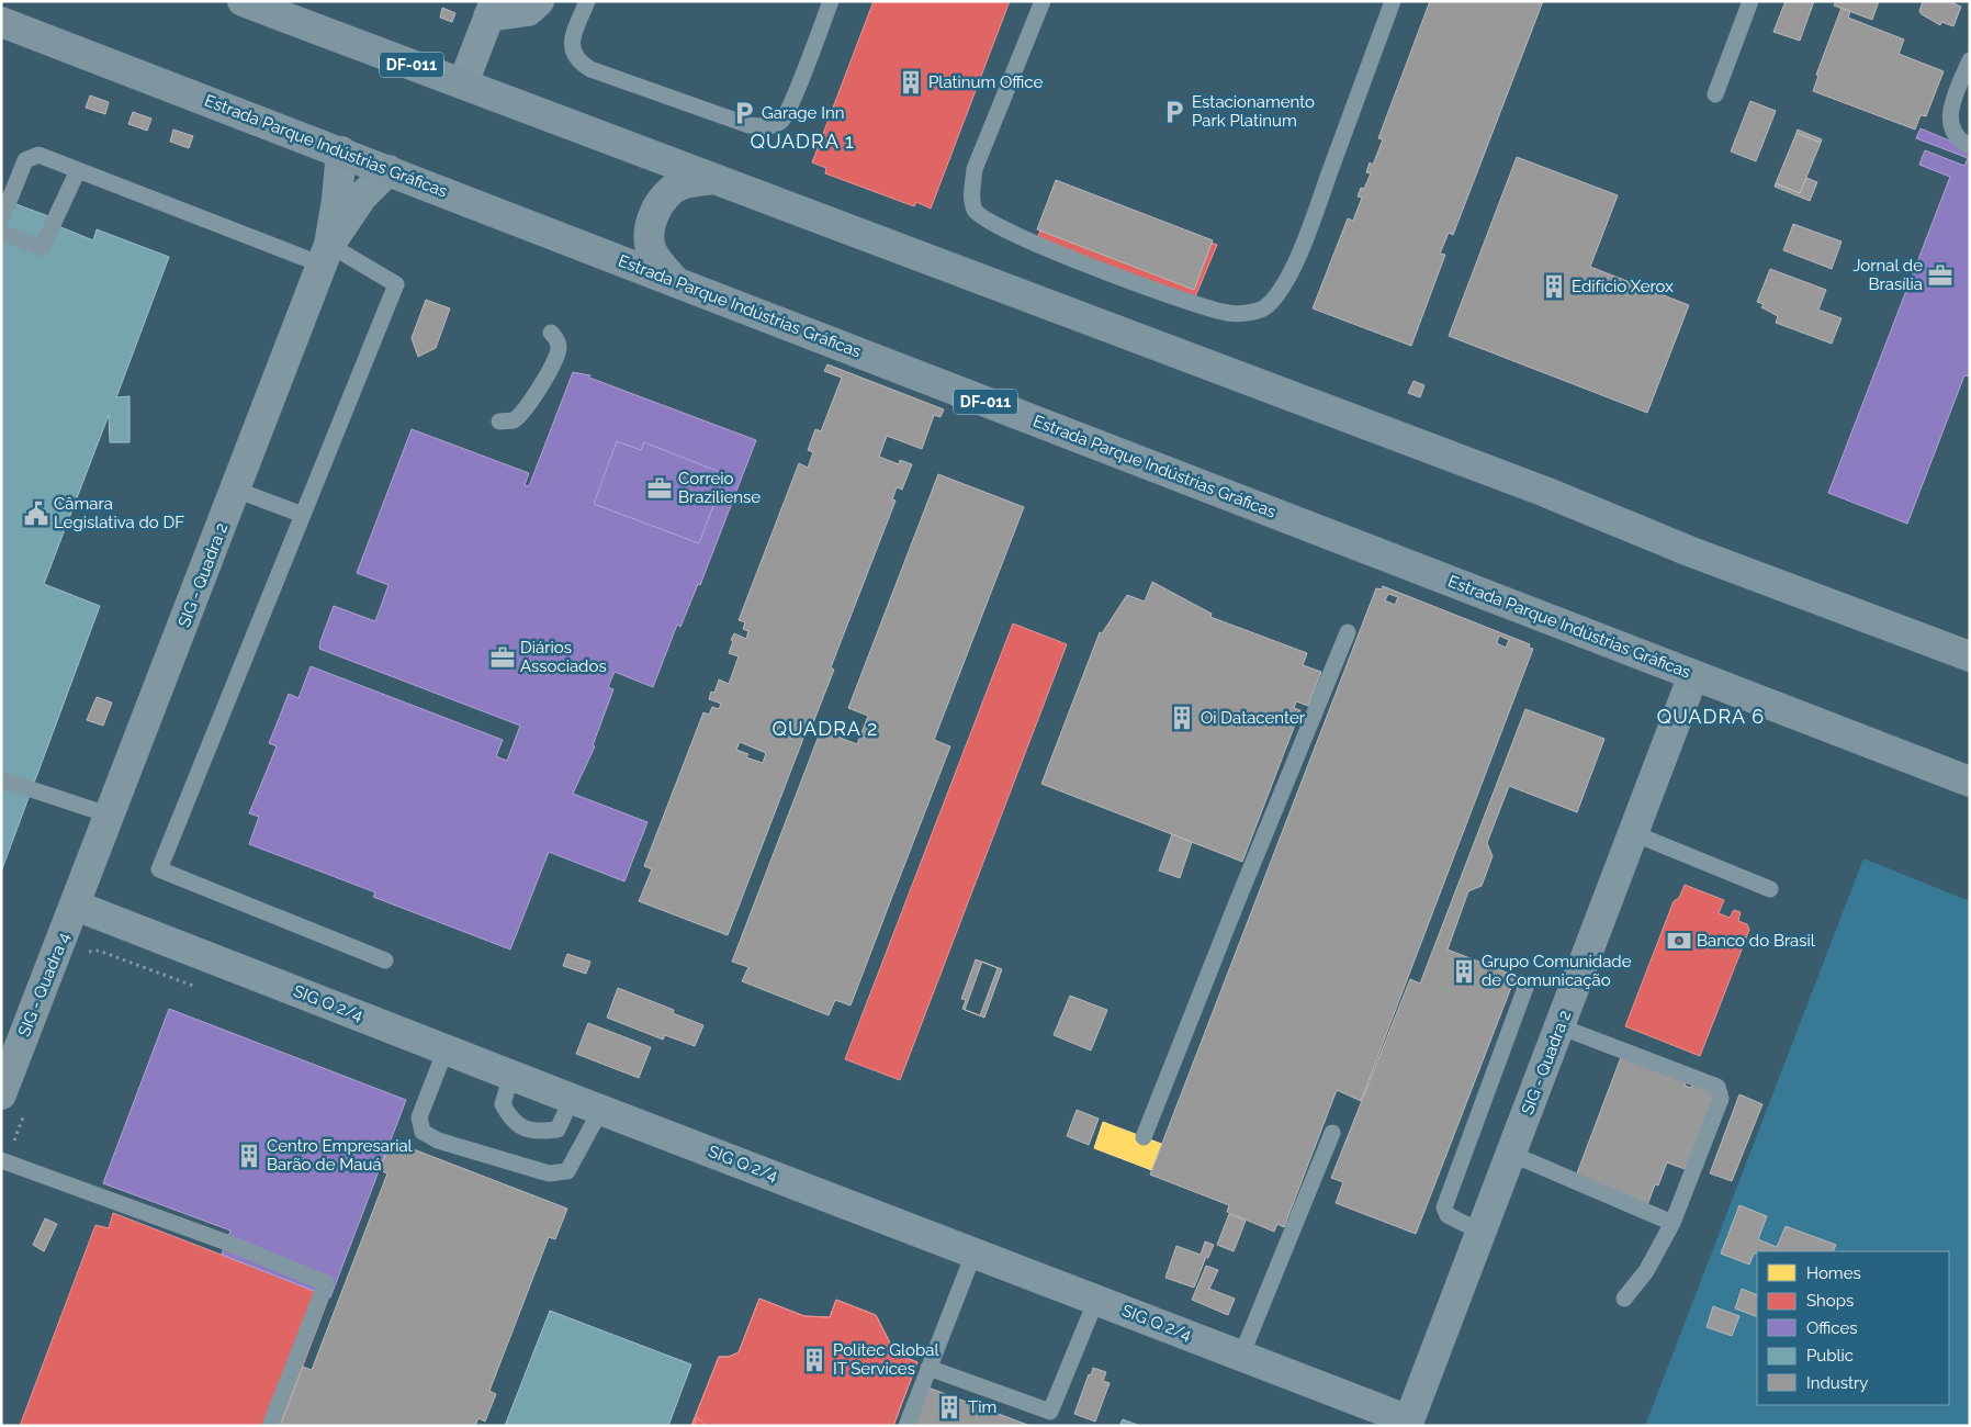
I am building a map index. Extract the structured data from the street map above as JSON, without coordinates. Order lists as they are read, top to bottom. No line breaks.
{"streets":{"main road":["DF-011","Estrada Parque Indústrias Gráficas"],"street":["SIG - Quadra 2","SIG - Quadra 4","SIG Q 2/4"]},"crossings":[["Estrada Parque Indústrias Gráficas","SIG - Quadra 2"],["SIG - Quadra 2","SIG - Quadra 4"],["SIG - Quadra 2","SIG Q 2/4"],["SIG - Quadra 4","SIG Q 2/4"]],"districts":["QUADRA 1","QUADRA 6","QUADRA 2"],"places":{"building":["Platinum Office","Edifício Xerox","Oi Datacenter","Grupo Comunidade de Comunicação","Centro Empresarial Barão de Mauá","Politec Global IT Services","Tim"],"parking":["Estacionamento Park Platinum","Garage Inn"],"office":["Jornal de Brasília","Correio Braziliense","Diários Associados"],"public building":["Câmara Legislativa do DF"],"bank":["Banco do Brasil"]},"legend":["Homes","Shops","Offices","Public","Industry"]}
